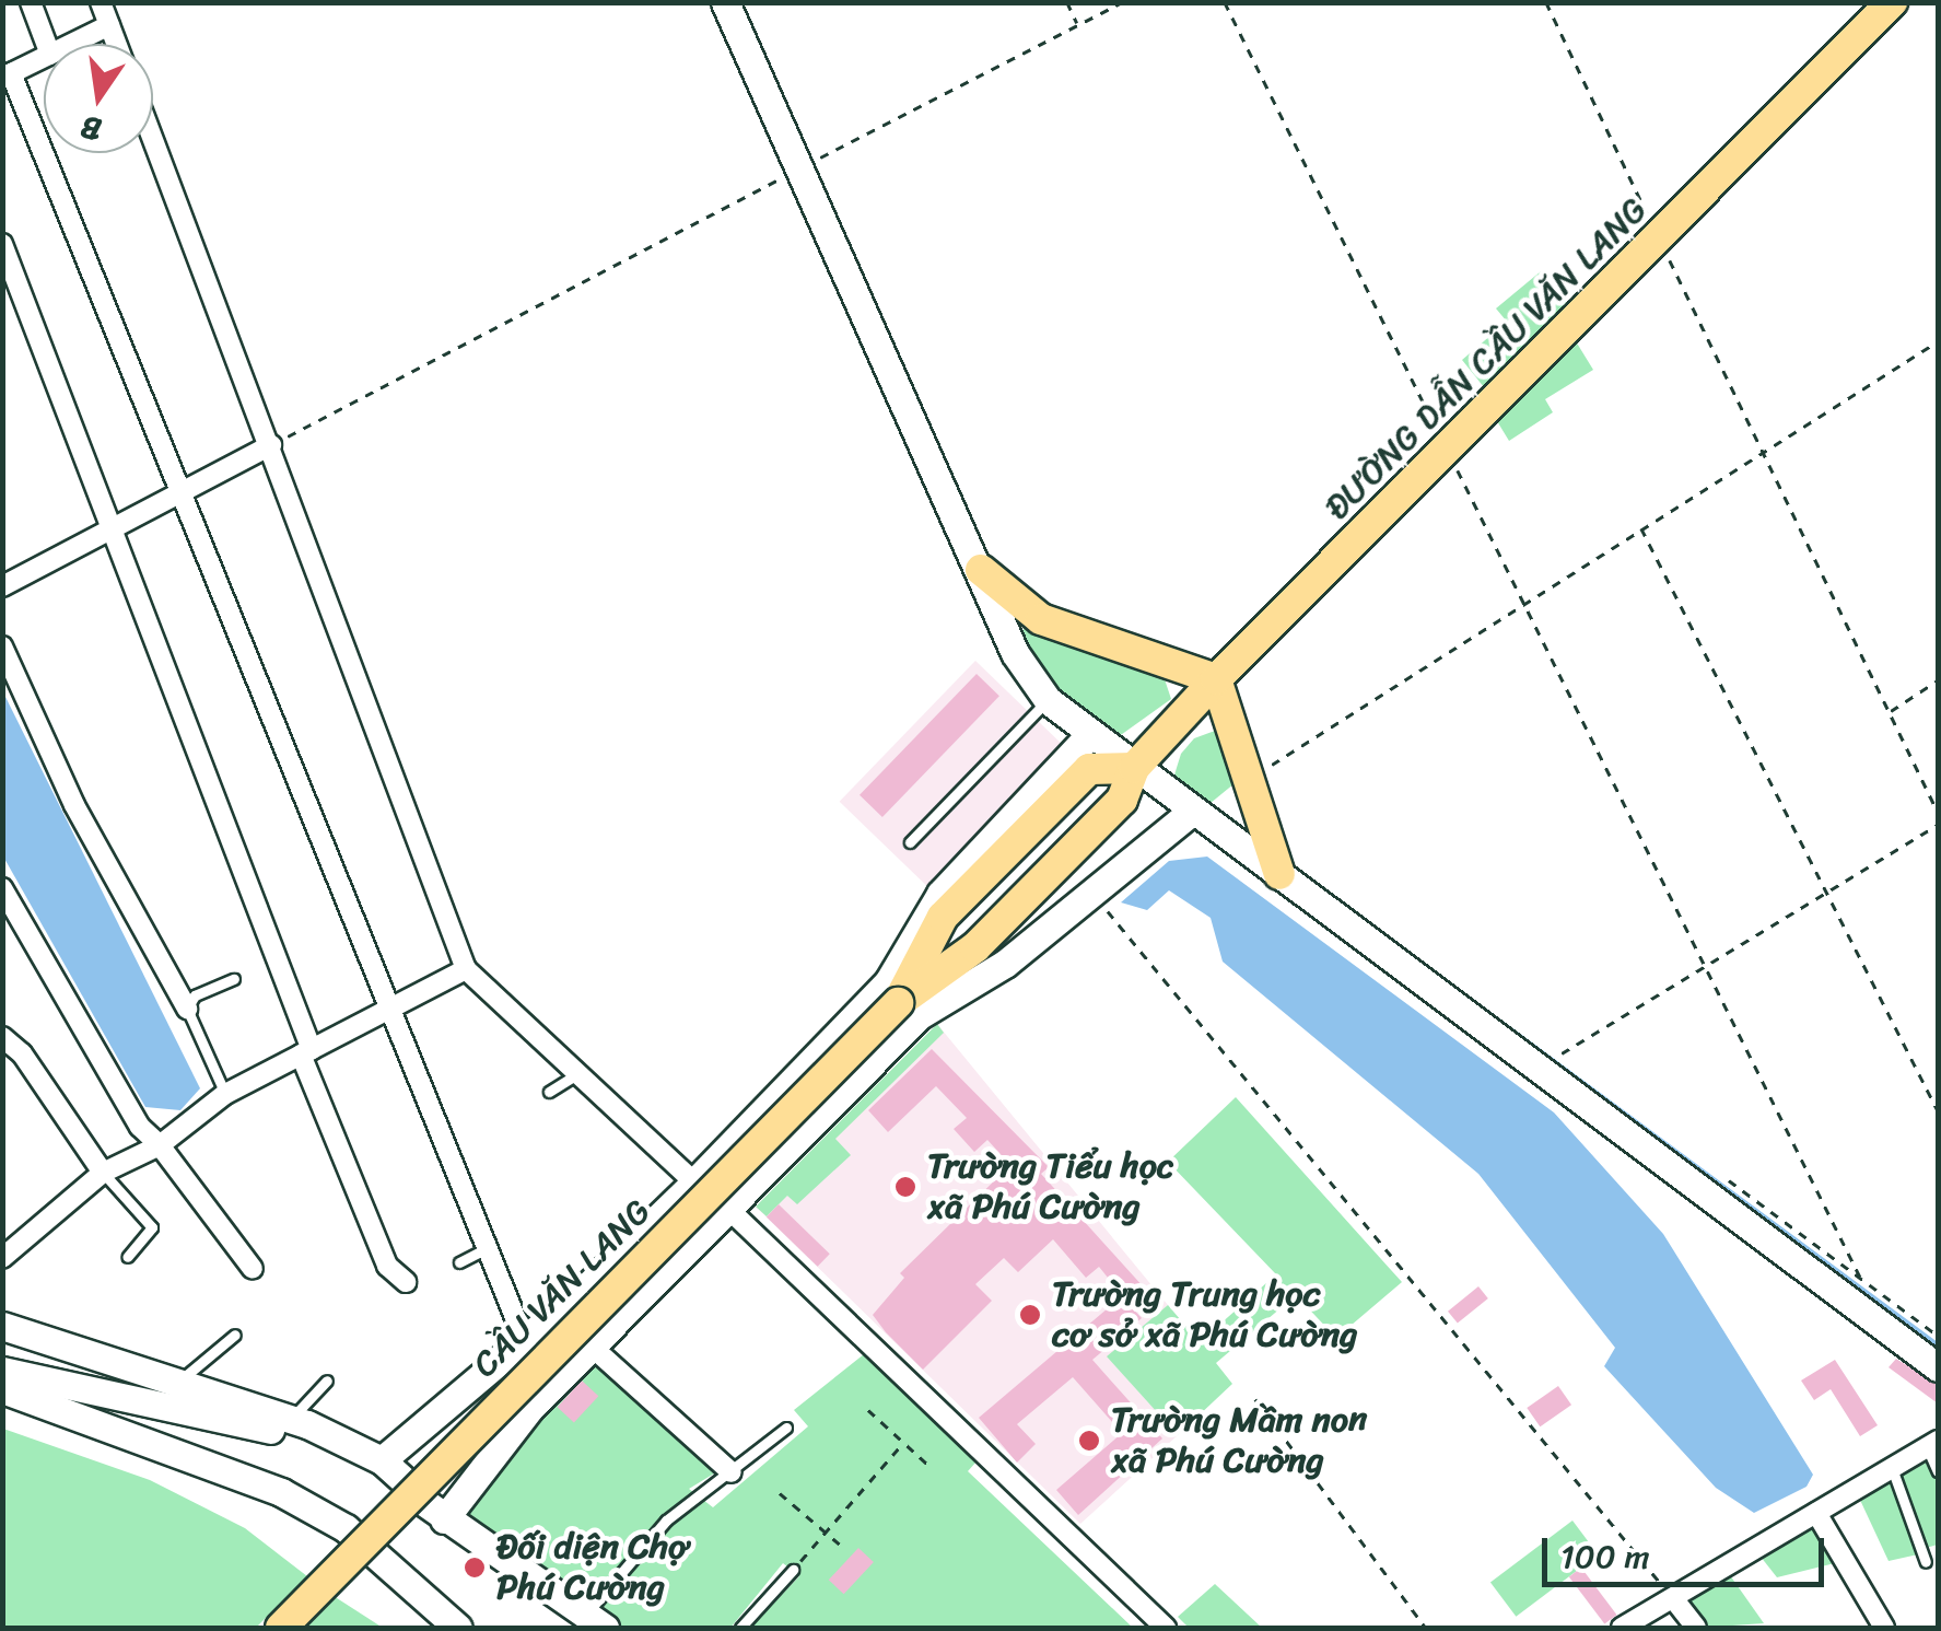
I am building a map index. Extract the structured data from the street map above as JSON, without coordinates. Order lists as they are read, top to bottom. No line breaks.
{"streets":{"main road":["ĐƯỜNG DẪN CẦU VĂN LANG","CẦU VĂN LANG"]},"crossings":[["ĐƯỜNG DẪN CẦU VĂN LANG","CẦU VĂN LANG"]],"places":["Trường Tiểu học xã Phú Cường","Trường Trung học cơ sở xã Phú Cường","Trường Mầm non xã Phú Cường","Đối diện Chợ Phú Cường"],"scale_bar":"100 m","north":"bottom"}
